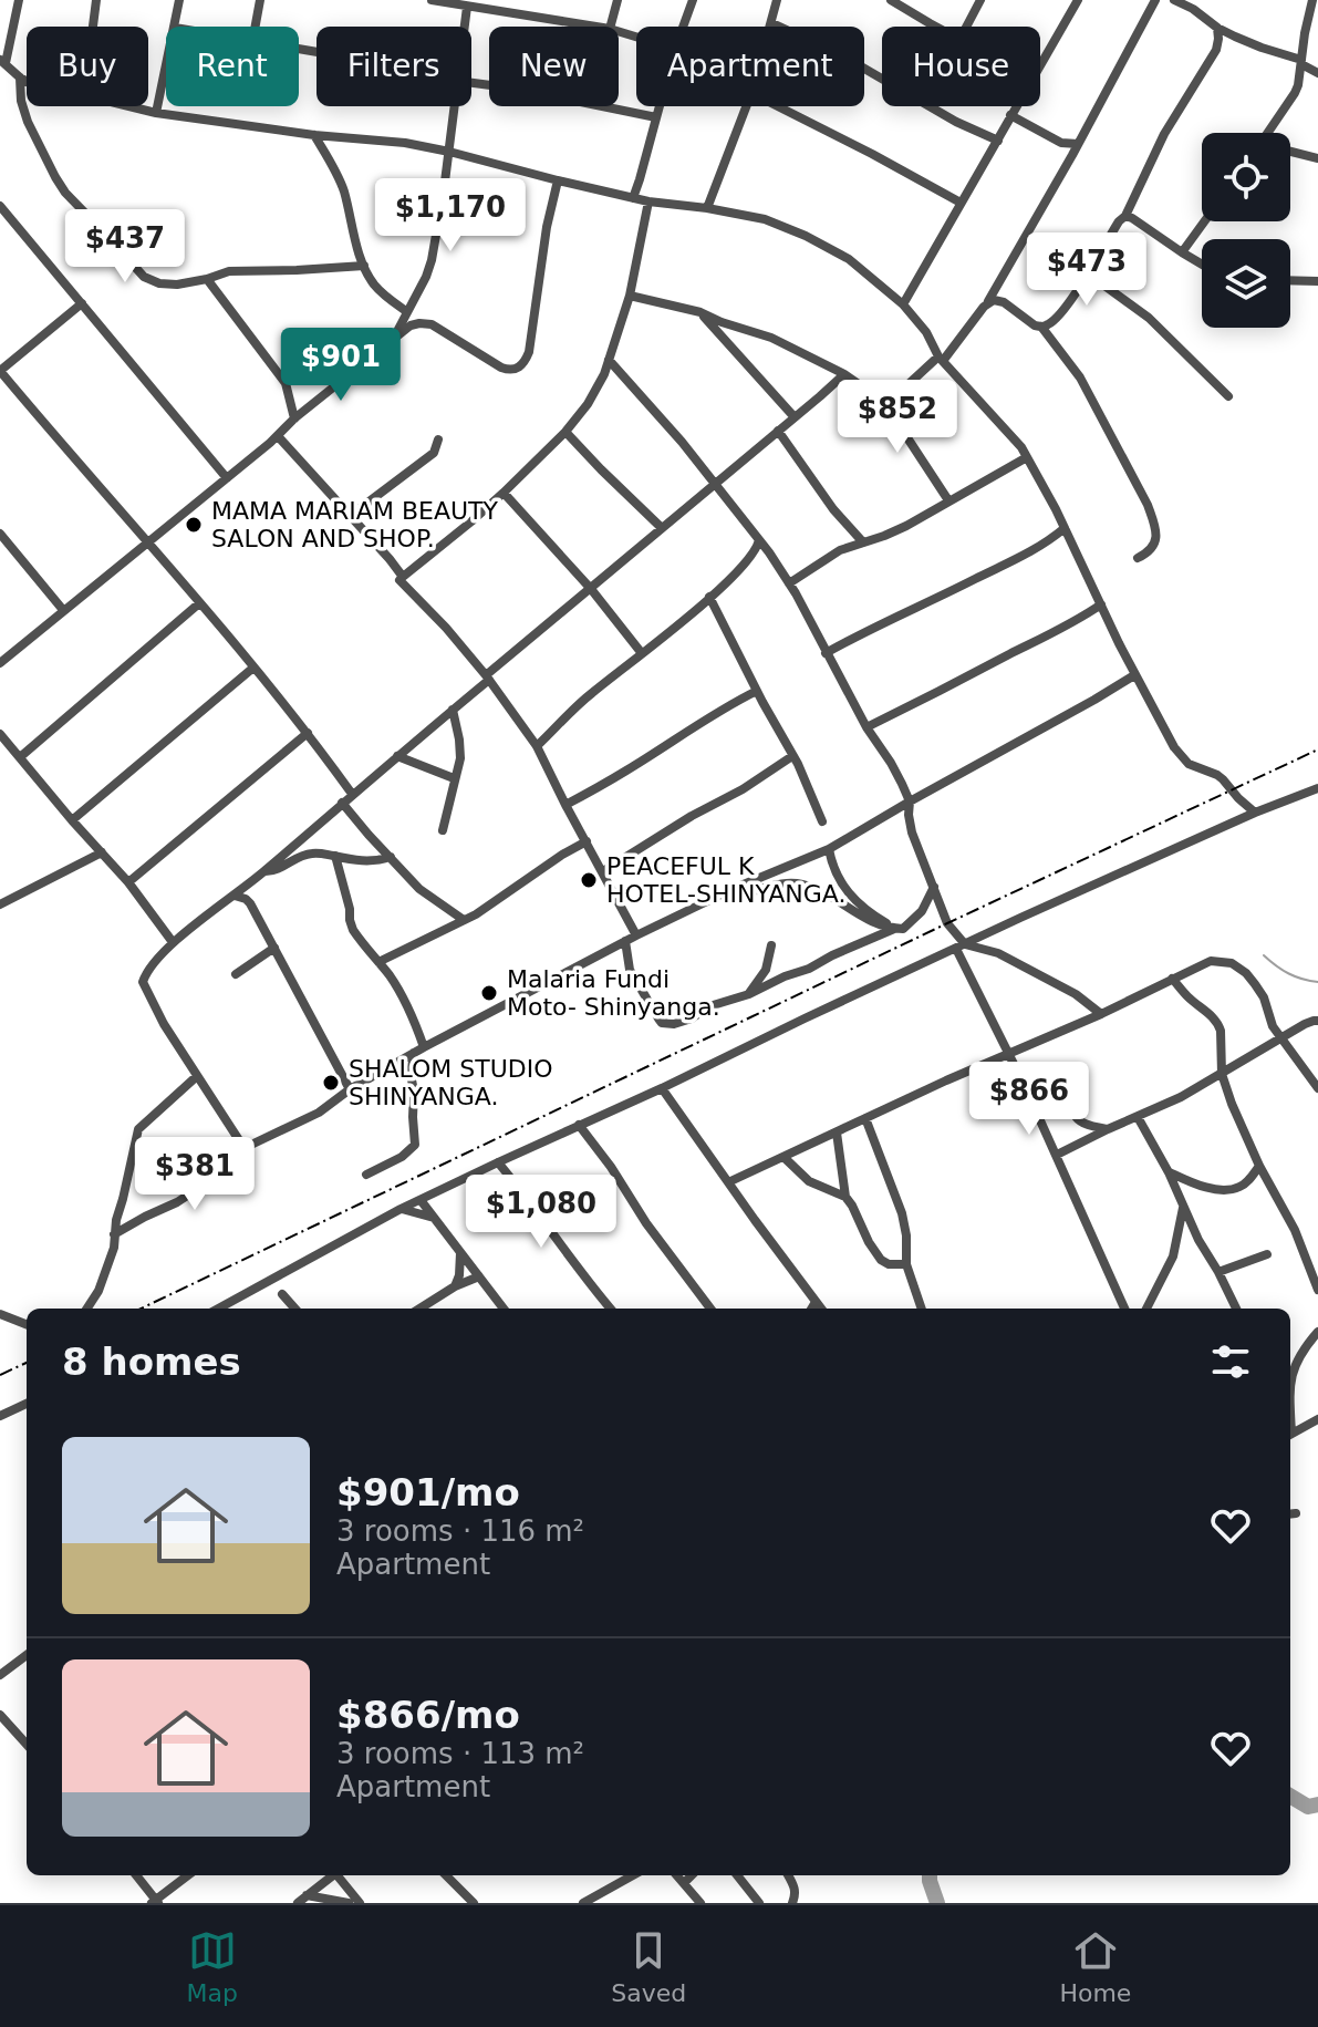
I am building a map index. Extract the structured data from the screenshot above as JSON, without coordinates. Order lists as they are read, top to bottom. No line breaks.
{"places":["MAMA MARIAM BEAUTY SALON AND SHOP.","PEACEFUL K HOTEL-SHINYANGA.","Malaria Fundi Moto- Shinyanga.","SHALOM STUDIO SHINYANGA."],"page":{"chip":["Buy","Rent","Filters","New","Apartment","House"],"price":["$1,170","$437","$473","$901","$852","$866","$381","$1,080"],"heading":"8 homes","list":[{"name":"$901/mo","note":"3 rooms · 116 m² · Apartment"},{"name":"$866/mo","note":"3 rooms · 113 m² · Apartment"}],"tabs":["Map","Saved","Home"]}}
